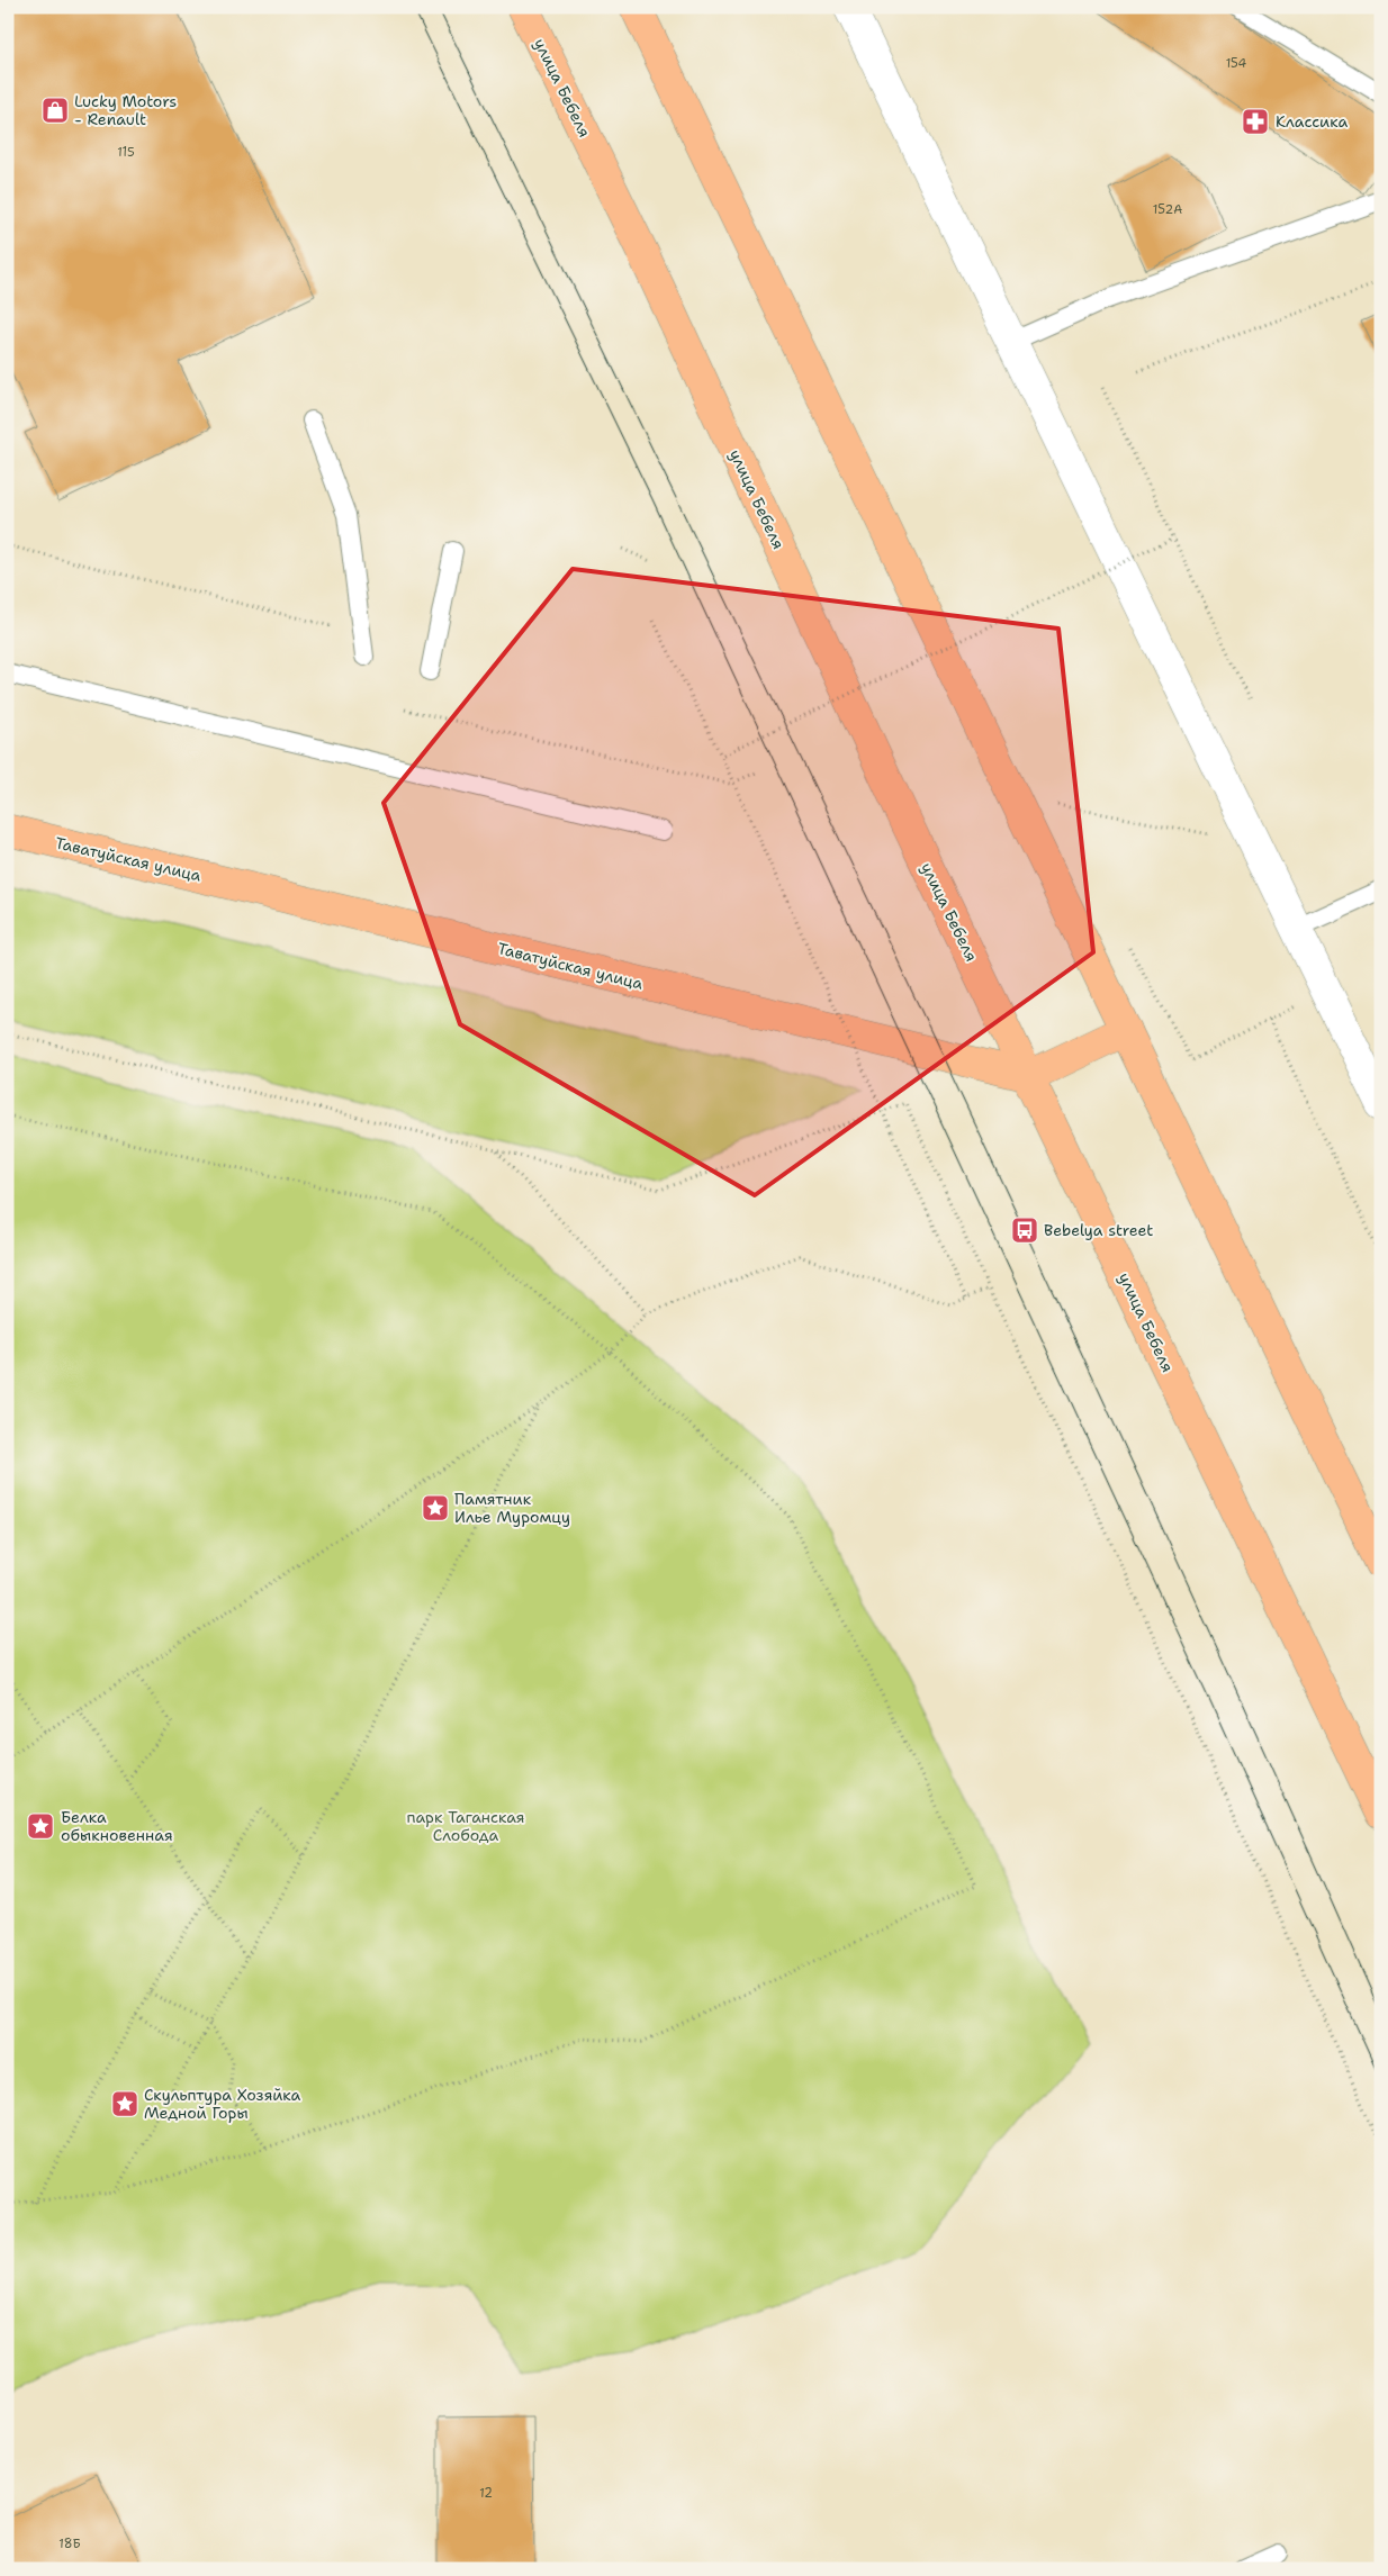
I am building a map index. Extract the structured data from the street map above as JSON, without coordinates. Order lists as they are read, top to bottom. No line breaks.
{"streets":{"main road":["улица Бебеля","Таватуйская улица"]},"crossings":[["улица Бебеля","Таватуйская улица"]],"parks":["парк Таганская Слобода"],"places":{"shop":["Lucky Motors - Renault"],"pharmacy":["Классика"],"bus stop":["Bebelya street"],"place":["Памятник Илье Муромцу","Белка обыкновенная","Скульптура Хозяйка Медной Горы"]},"house_numbers":["154","115","152А","12","18Б"]}
